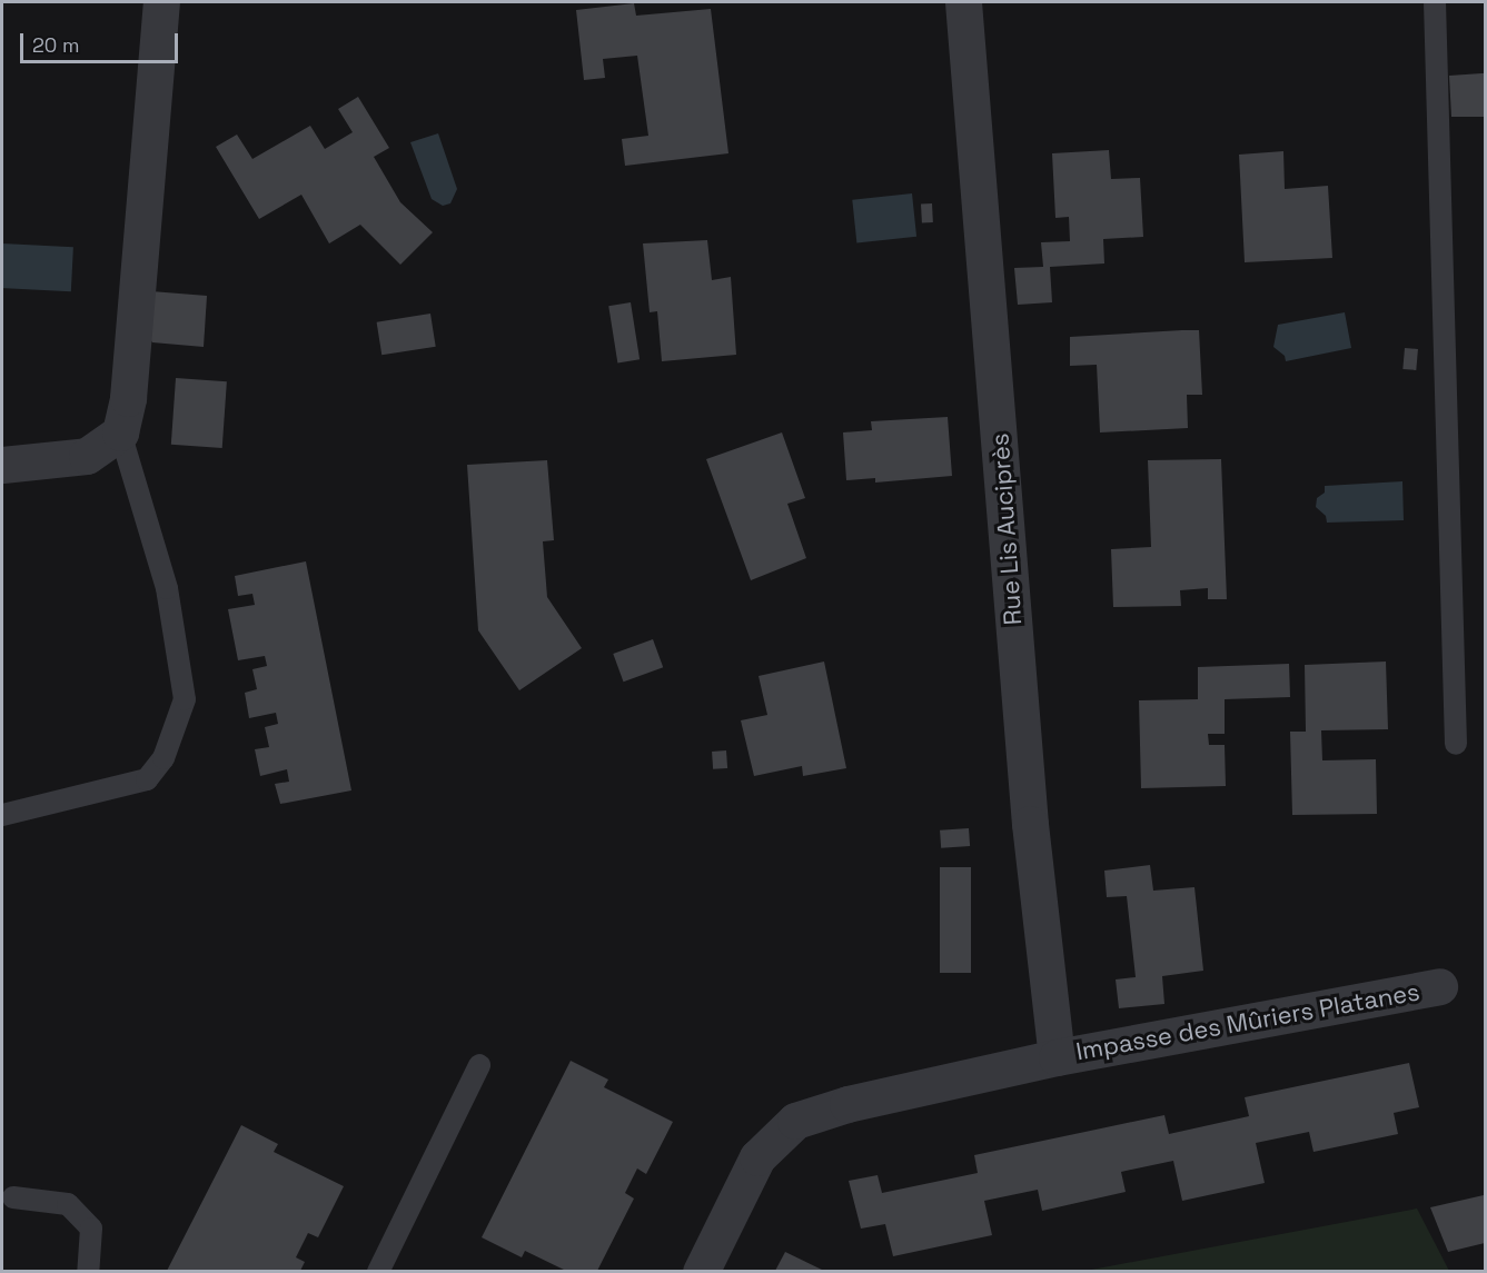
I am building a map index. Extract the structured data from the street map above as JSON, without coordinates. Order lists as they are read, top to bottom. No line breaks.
{"streets":{"street":["Rue Lis Auciprès","Impasse des Mûriers Platanes"]},"crossings":[["Rue Lis Auciprès","Impasse des Mûriers Platanes"]],"scale_bar":"20 m"}
